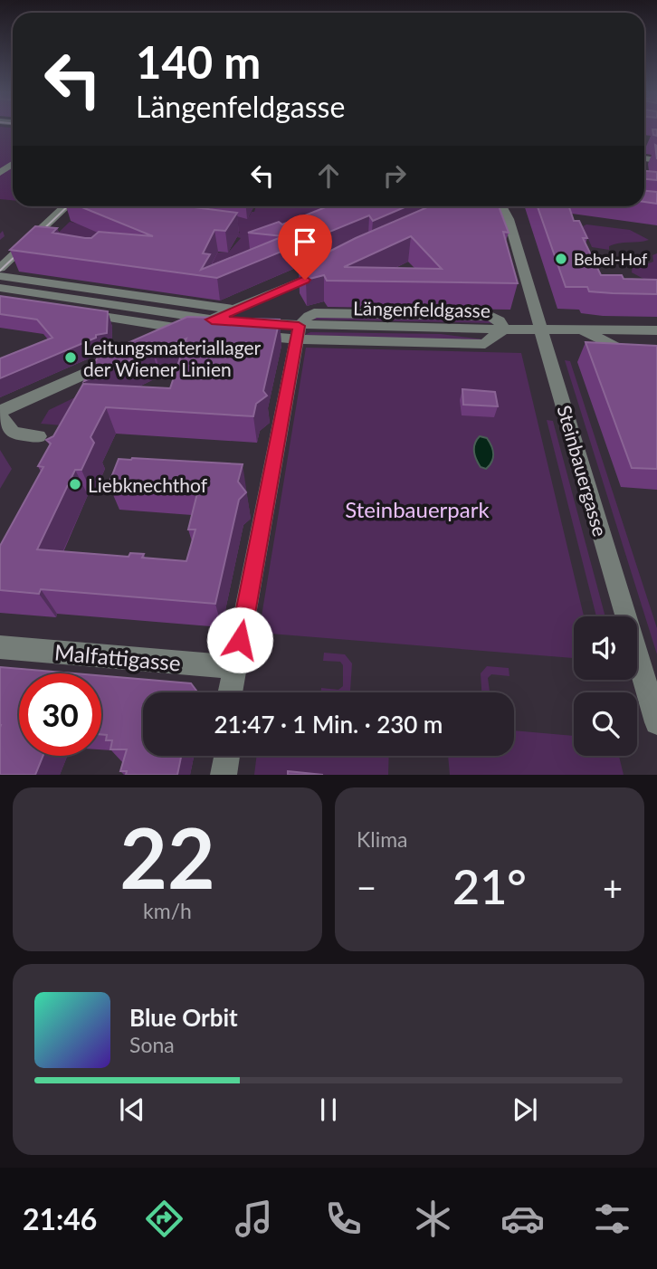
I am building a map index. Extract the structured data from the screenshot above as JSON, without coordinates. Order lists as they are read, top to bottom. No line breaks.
{"streets":{"street":["Längenfeldgasse","Steinbauergasse","Malfattigasse"]},"crossings":[["Längenfeldgasse","Steinbauergasse"]],"parks":["Steinbauerpark"],"places":["Bebel-Hof","Leitungsmateriallager der Wiener Linien","Liebknechthof"],"page":{"turn":["140 m","Längenfeldgasse"],"limit":"30","trip":"21:47 · 1 Min. · 230 m","tile":[["22","km/h"],"Klima"],"heat":["−","21°","+"],"song":["Blue Orbit","Sona"],"tabs":"21:46"}}
